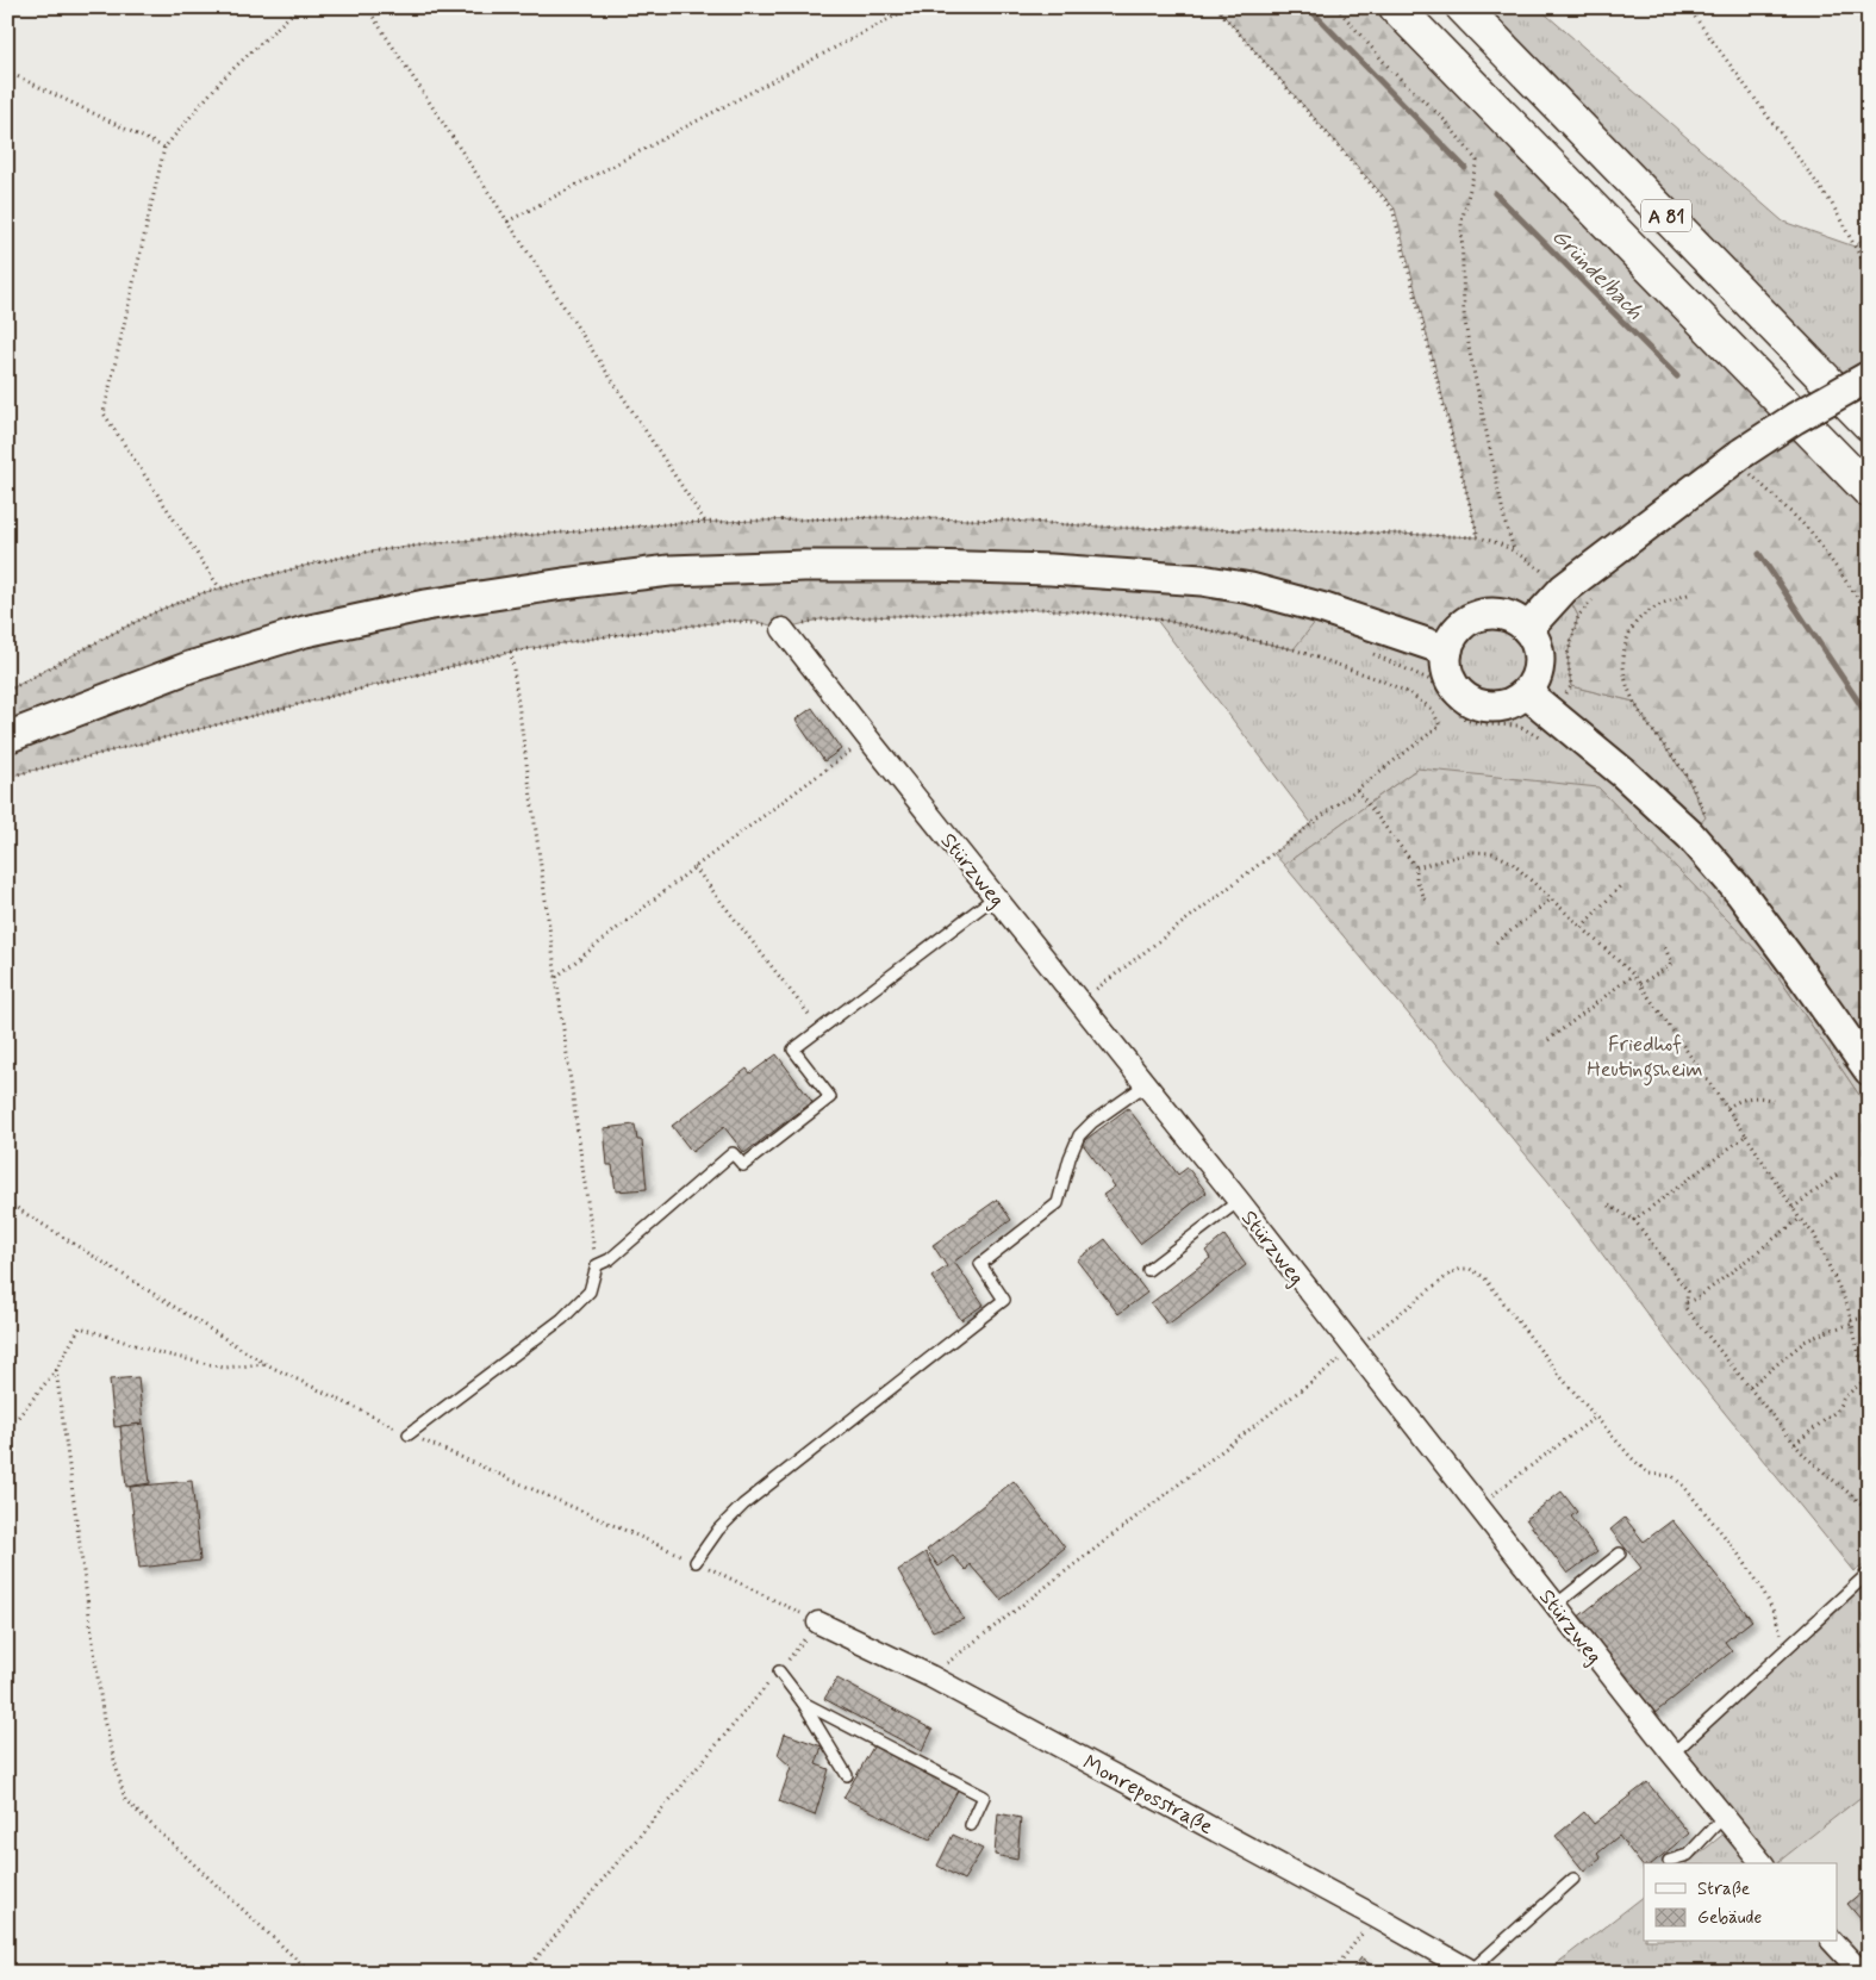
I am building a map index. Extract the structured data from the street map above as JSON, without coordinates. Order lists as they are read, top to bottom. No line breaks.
{"streets":{"highway":["A 81"],"street":["Stürzweg","Monreposstraße"]},"water":["Gründelbach"],"parks":["Friedhof Heutingsheim"],"legend":["Straße","Gebäude"]}
